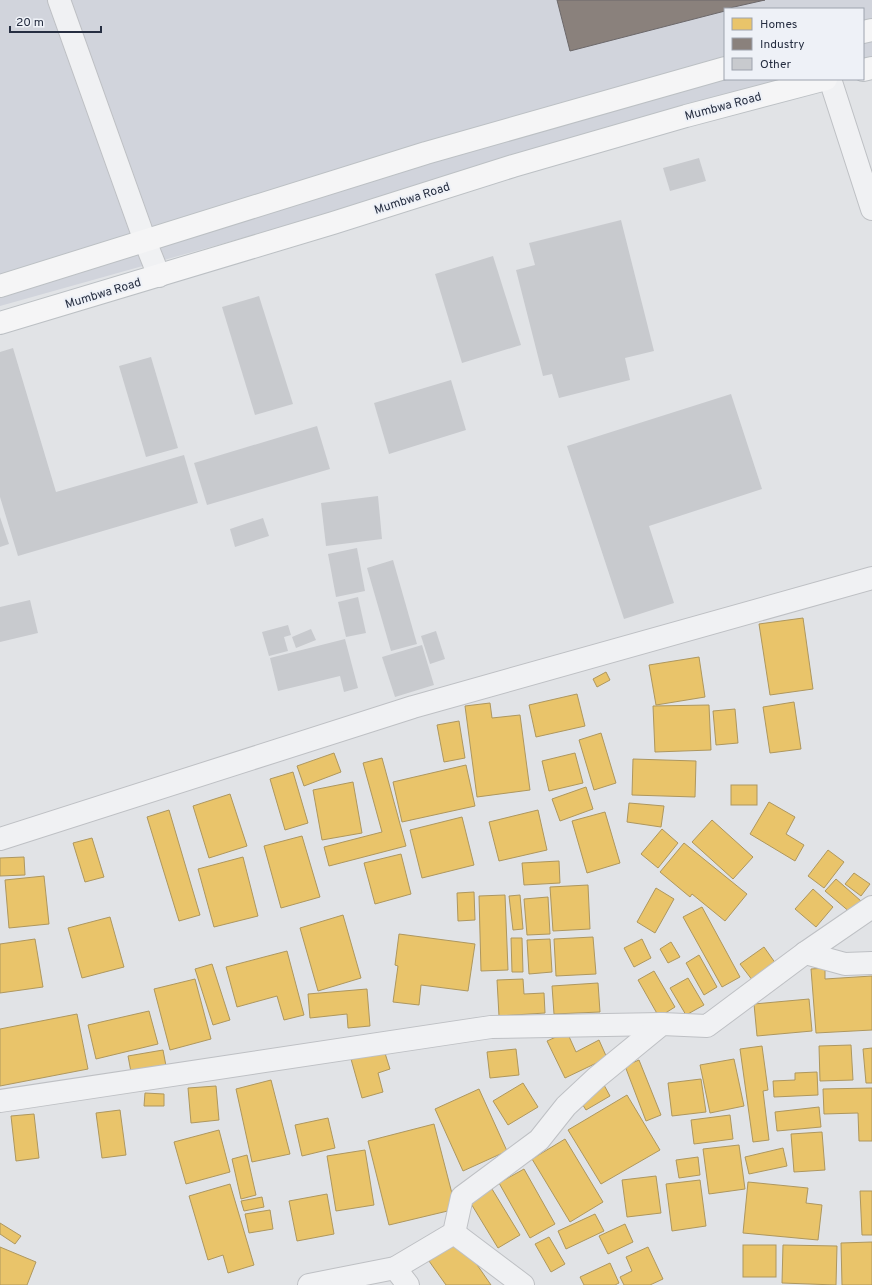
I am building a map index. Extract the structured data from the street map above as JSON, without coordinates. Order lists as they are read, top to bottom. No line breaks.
{"streets":{"main road":["Mumbwa Road"]},"legend":["Homes","Industry","Other"],"scale_bar":"20 m"}
